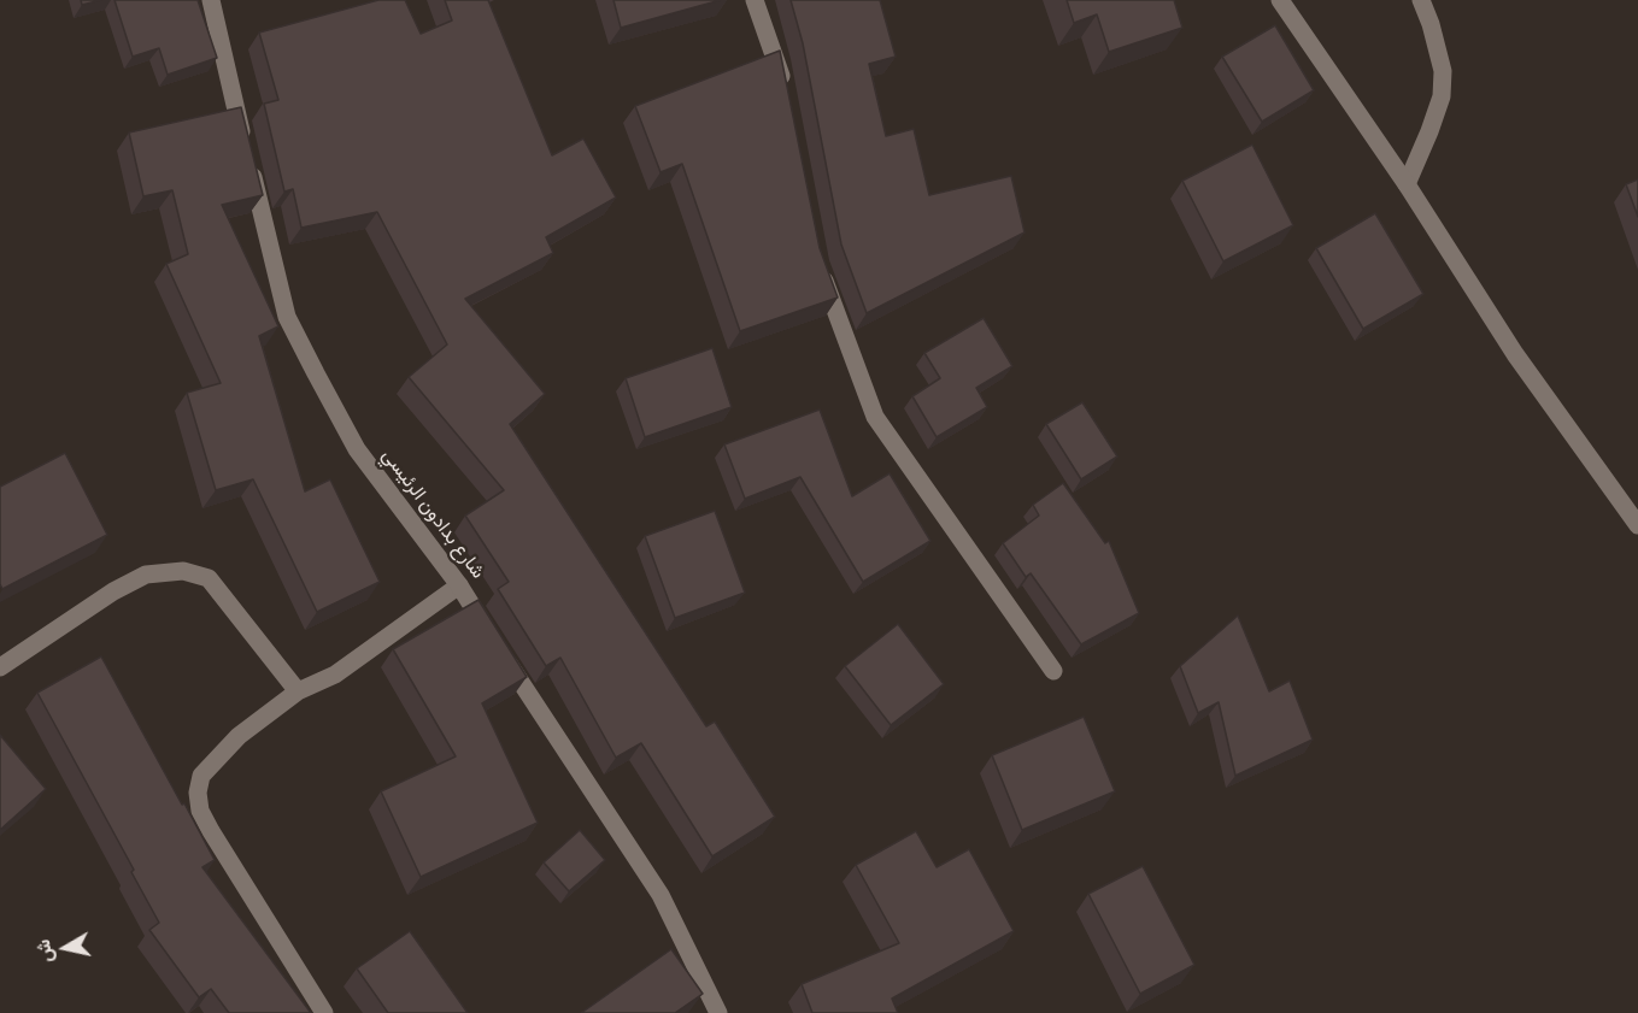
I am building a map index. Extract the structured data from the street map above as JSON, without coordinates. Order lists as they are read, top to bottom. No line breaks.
{"streets":{"main road":["شارع بدادون الرئيسي"]},"north":"left"}
